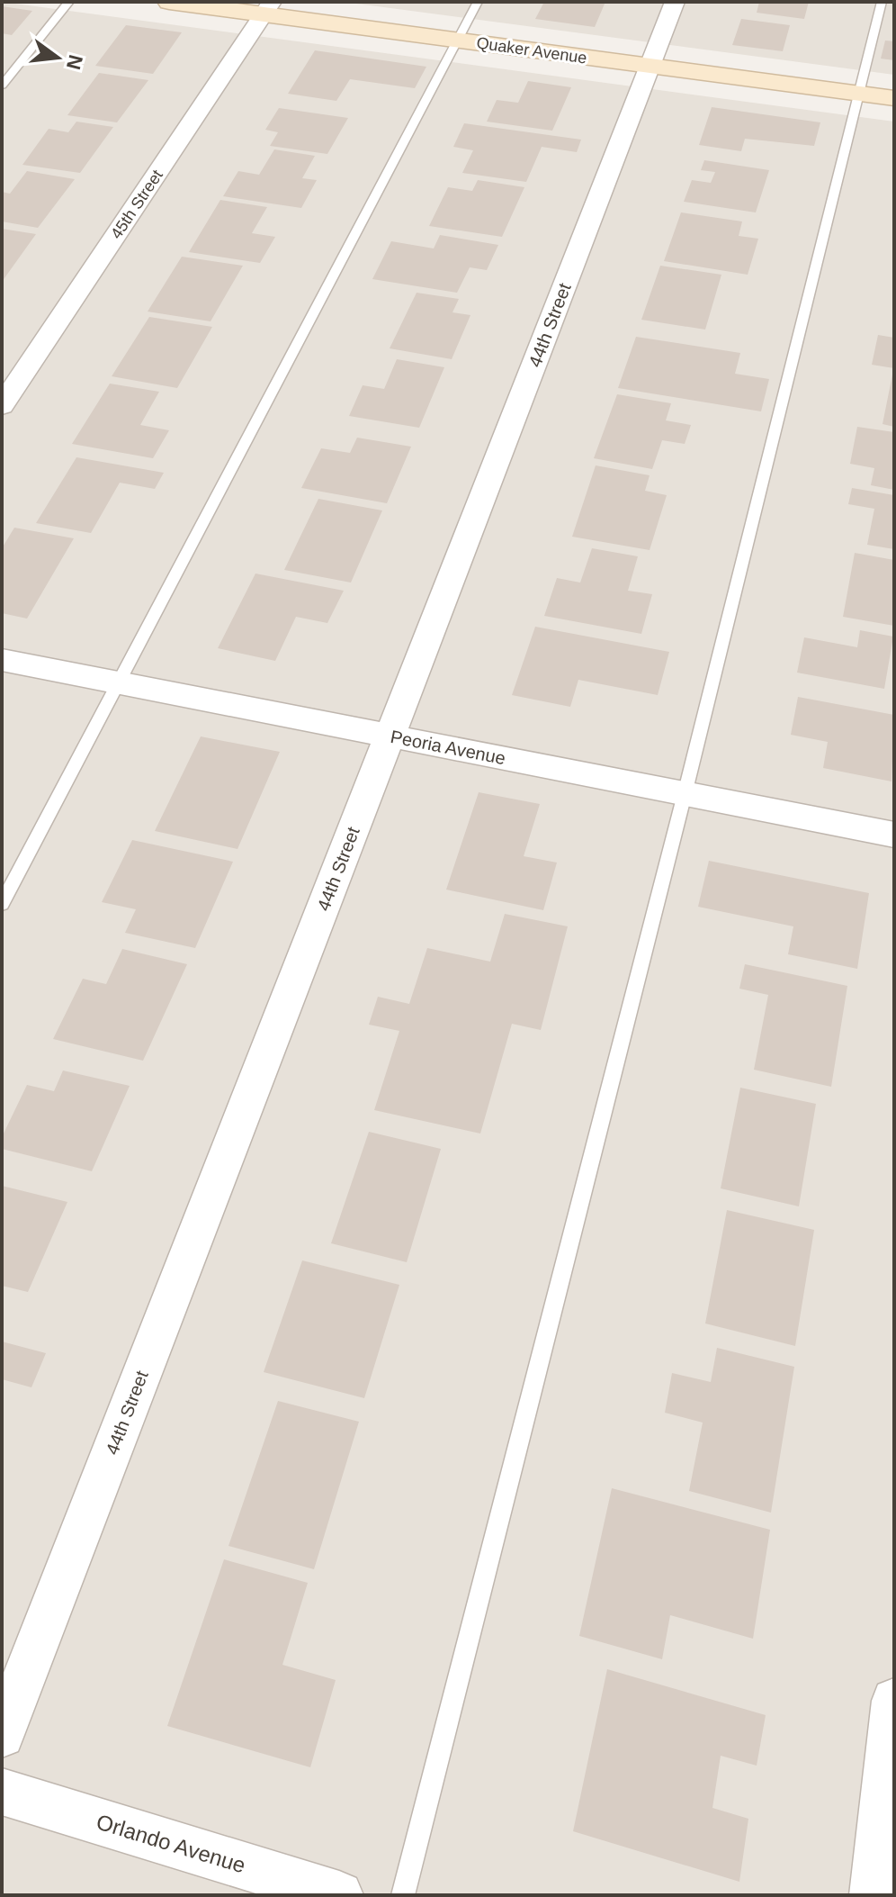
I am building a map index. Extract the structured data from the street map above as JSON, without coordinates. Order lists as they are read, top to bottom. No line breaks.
{"streets":{"main road":["Quaker Avenue"],"street":["45th Street","44th Street","Peoria Avenue","Orlando Avenue"]},"crossings":[["Quaker Avenue","45th Street"],["Quaker Avenue","44th Street"],["44th Street","Peoria Avenue"]],"north":"right"}
